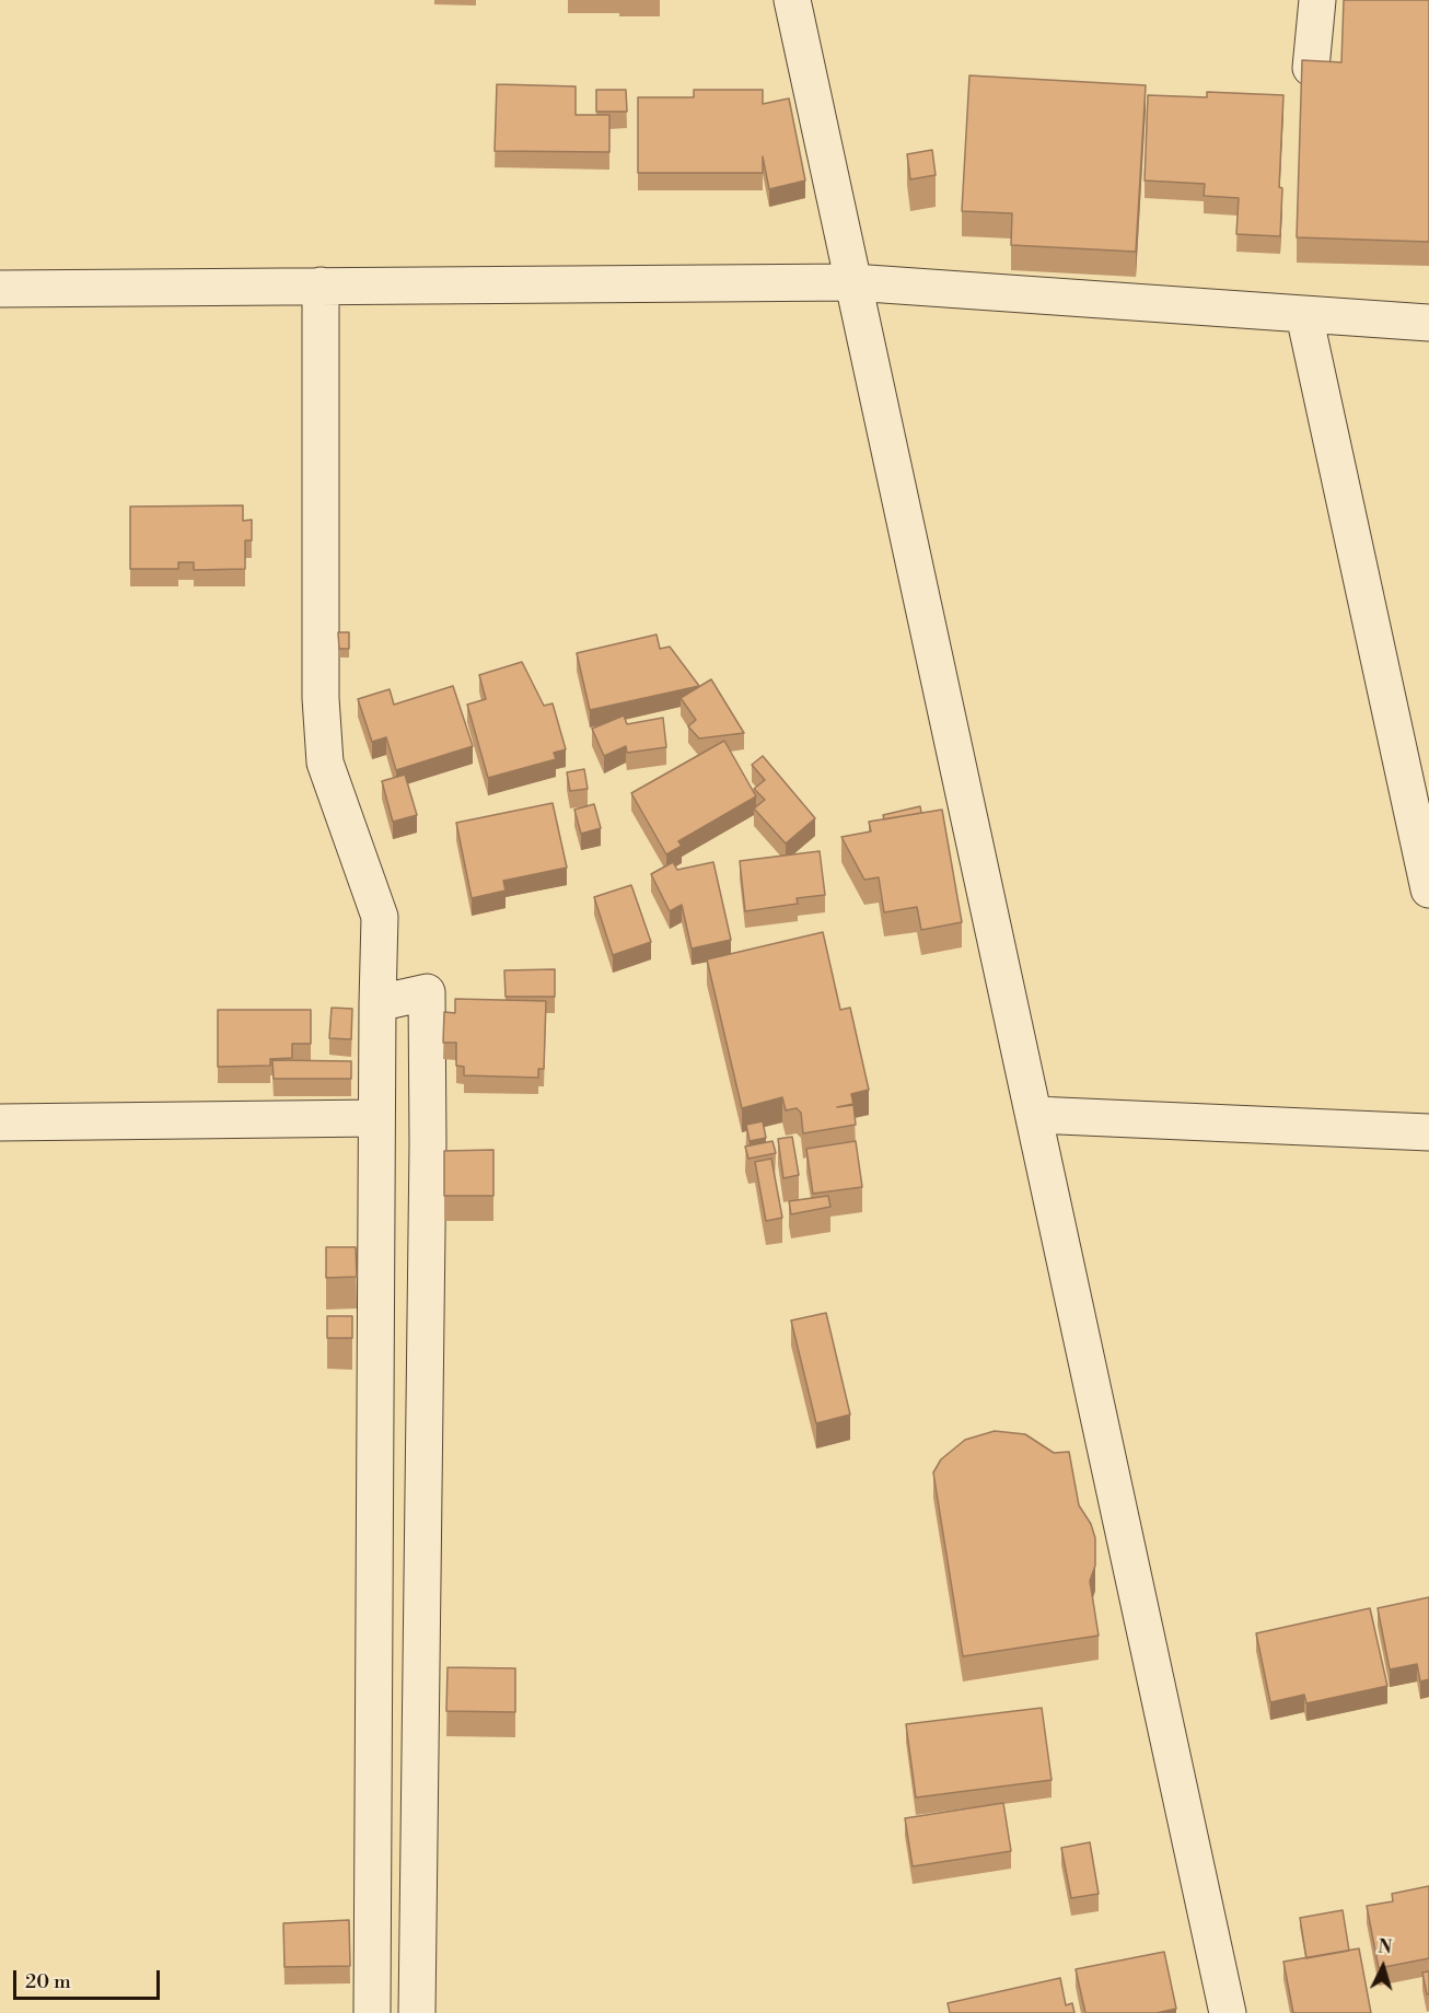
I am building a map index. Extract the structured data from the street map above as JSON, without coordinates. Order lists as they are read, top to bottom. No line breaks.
{"scale_bar":"20 m","north":"top"}
